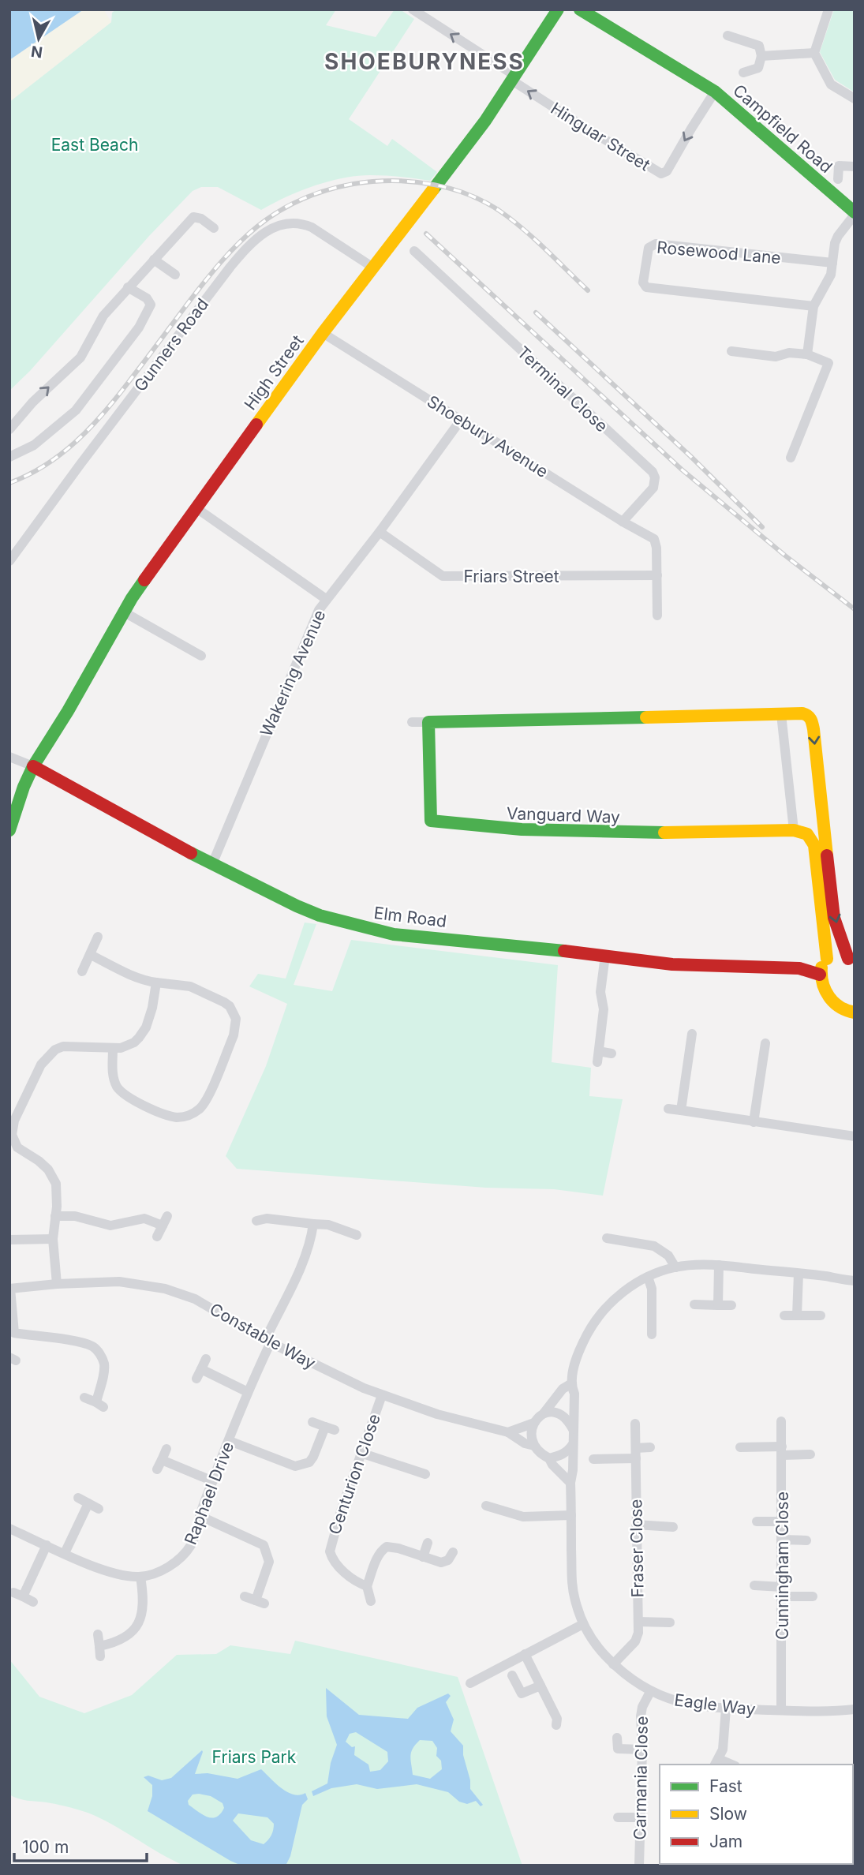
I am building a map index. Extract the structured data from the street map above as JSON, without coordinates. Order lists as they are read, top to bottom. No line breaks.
{"streets":{"street":["Campfield Road","Hinguar Street","Rosewood Lane","Gunners Road","High Street","Terminal Close","Shoebury Avenue","Friars Street","Wakering Avenue","Vanguard Way","Elm Road","Constable Way","Centurion Close","Raphael Drive","Fraser Close","Cunningham Close","Eagle Way","Carmania Close"]},"crossings":[["Campfield Road","Hinguar Street"],["Hinguar Street","High Street"],["Gunners Road","High Street"],["High Street","Shoebury Avenue"],["High Street","Elm Road"],["Terminal Close","Shoebury Avenue"],["Shoebury Avenue","Friars Street"],["Shoebury Avenue","Wakering Avenue"],["Friars Street","Wakering Avenue"],["Wakering Avenue","Elm Road"],["Constable Way","Centurion Close"],["Constable Way","Raphael Drive"],["Constable Way","Eagle Way"],["Fraser Close","Eagle Way"],["Cunningham Close","Eagle Way"],["Eagle Way","Carmania Close"]],"districts":["SHOEBURYNESS"],"parks":["East Beach","Friars Park"],"legend":["Fast","Slow","Jam"],"scale_bar":"100 m","north":"bottom"}
